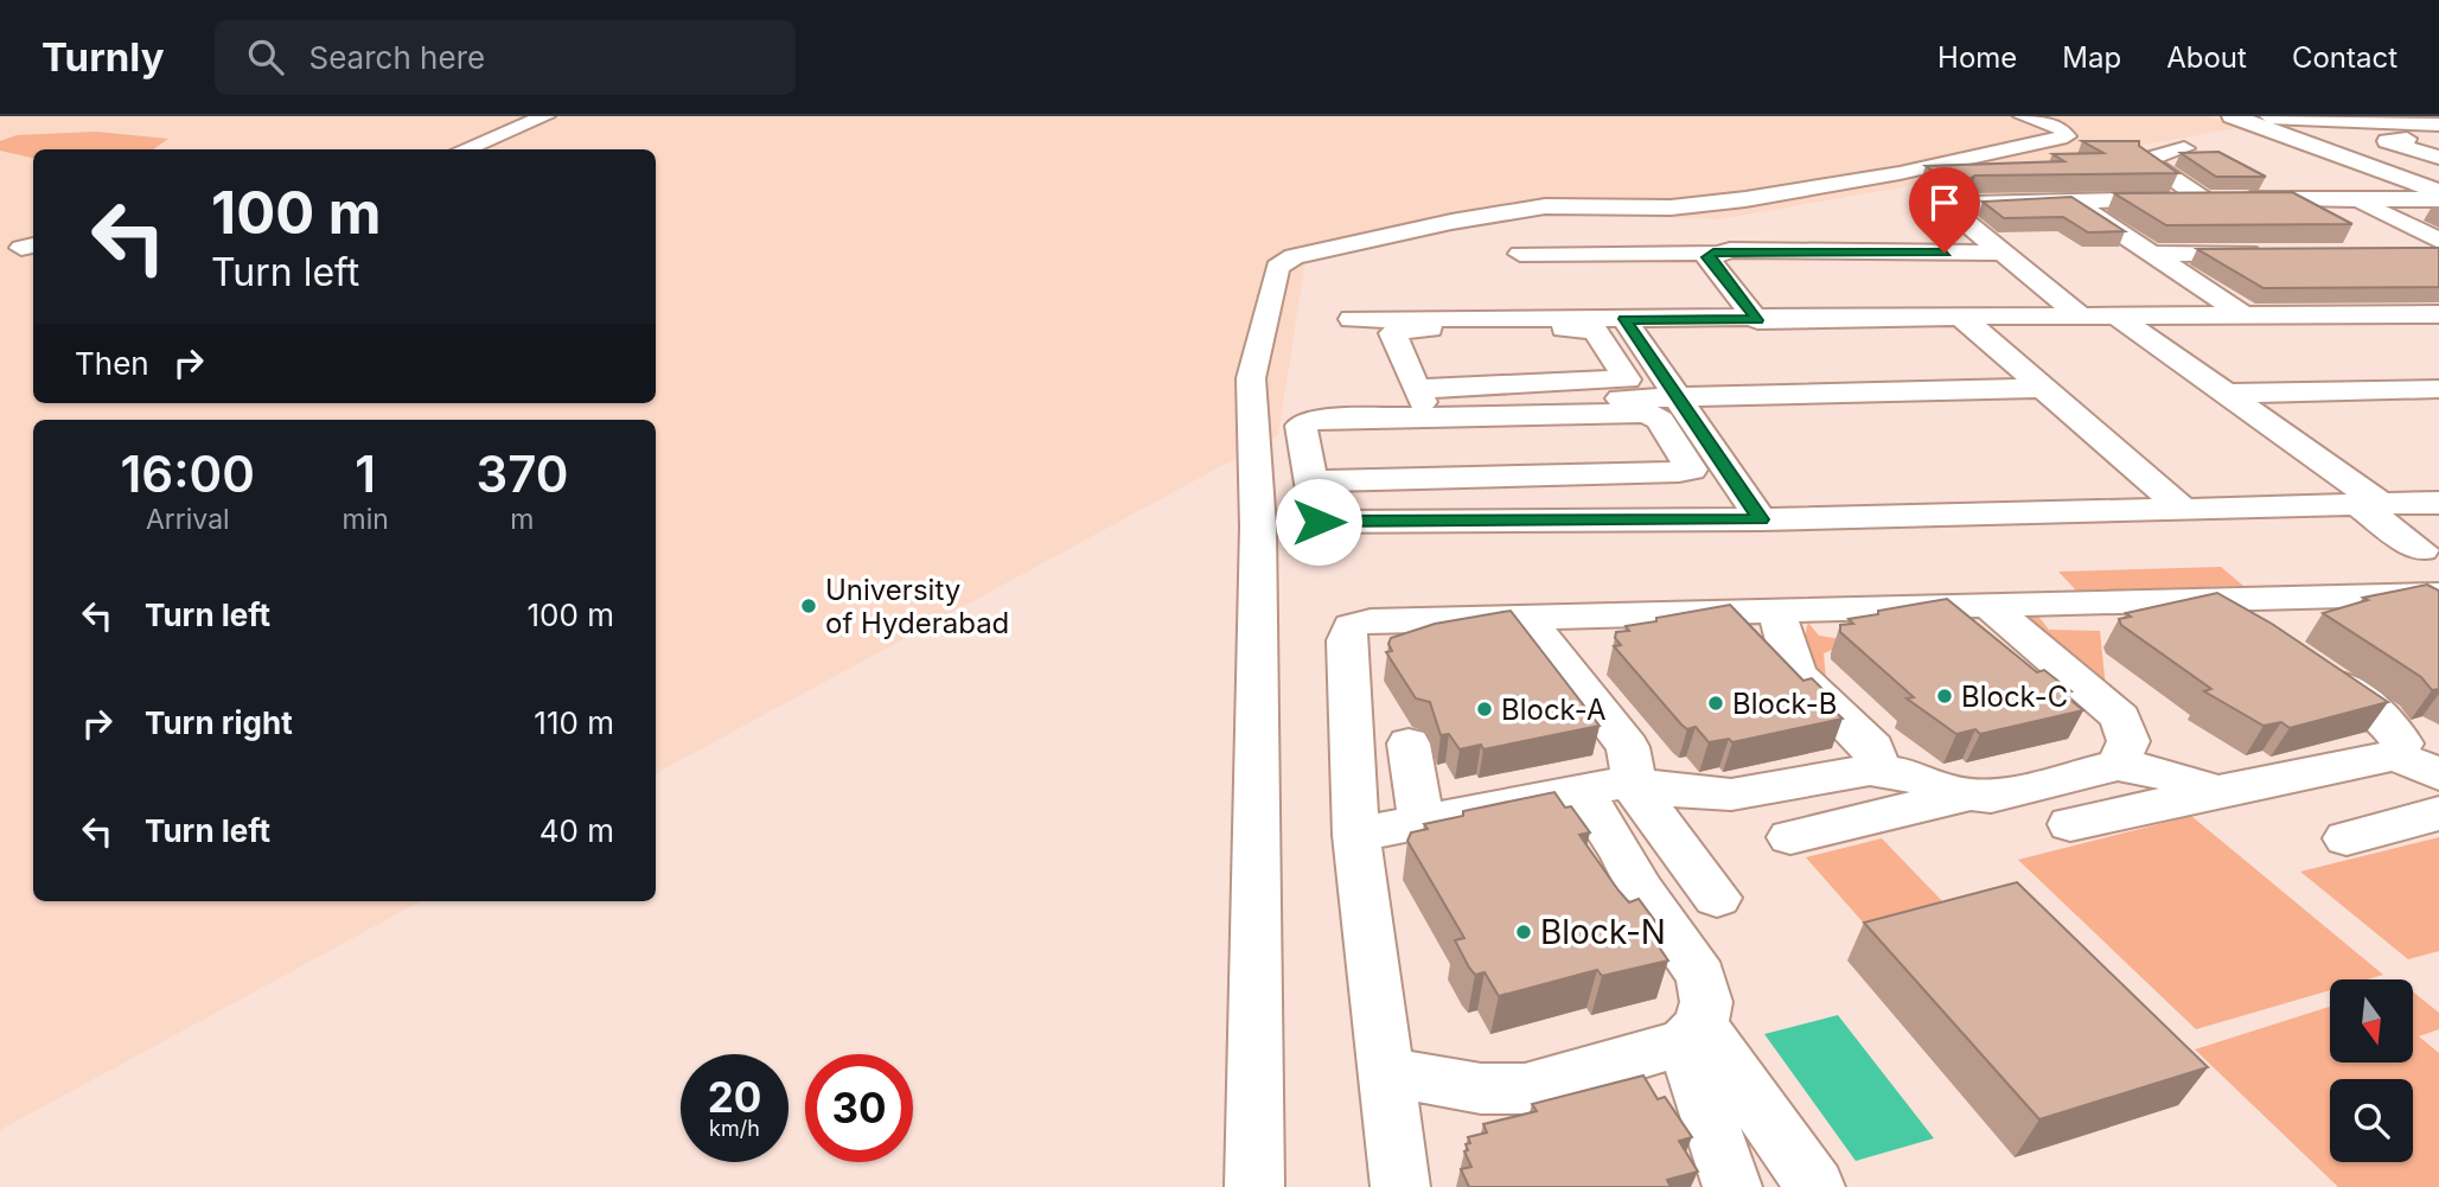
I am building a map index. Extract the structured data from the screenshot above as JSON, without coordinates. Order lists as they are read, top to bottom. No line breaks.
{"places":["University of Hyderabad","Block-C","Block-B","Block-A","Block-N"],"north":"bottom","page":{"header":"Turnly","search":"Search here","nav":["Home","Map","About","Contact"],"turn":["100 m","Turn left"],"then":"Then","eta":["16:00","Arrival","1","min","370","m"],"list":[{"name":"Turn left","value":"100 m"},{"name":"Turn right","value":"110 m"},{"name":"Turn left","value":"40 m"}],"speed":"20 km/h","limit":"30"}}
